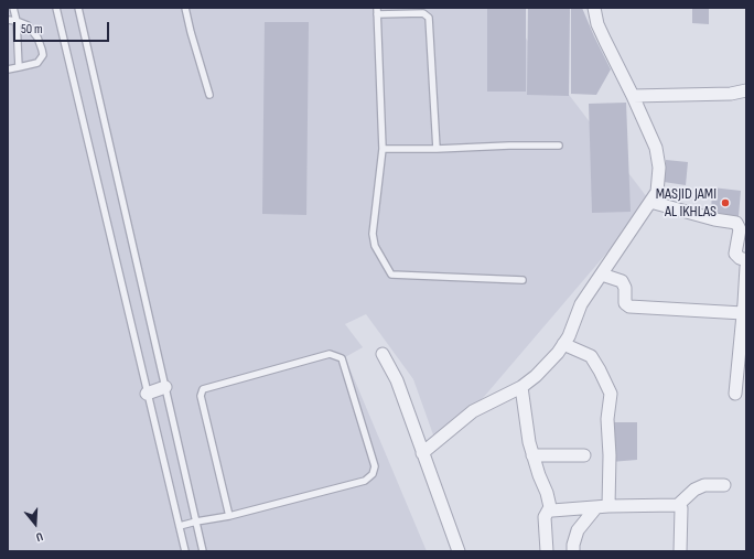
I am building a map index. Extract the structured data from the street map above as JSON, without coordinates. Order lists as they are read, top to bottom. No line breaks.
{"places":["MASJID JAMI AL IKHLAS"],"scale_bar":"50 m","north":"bottom"}
